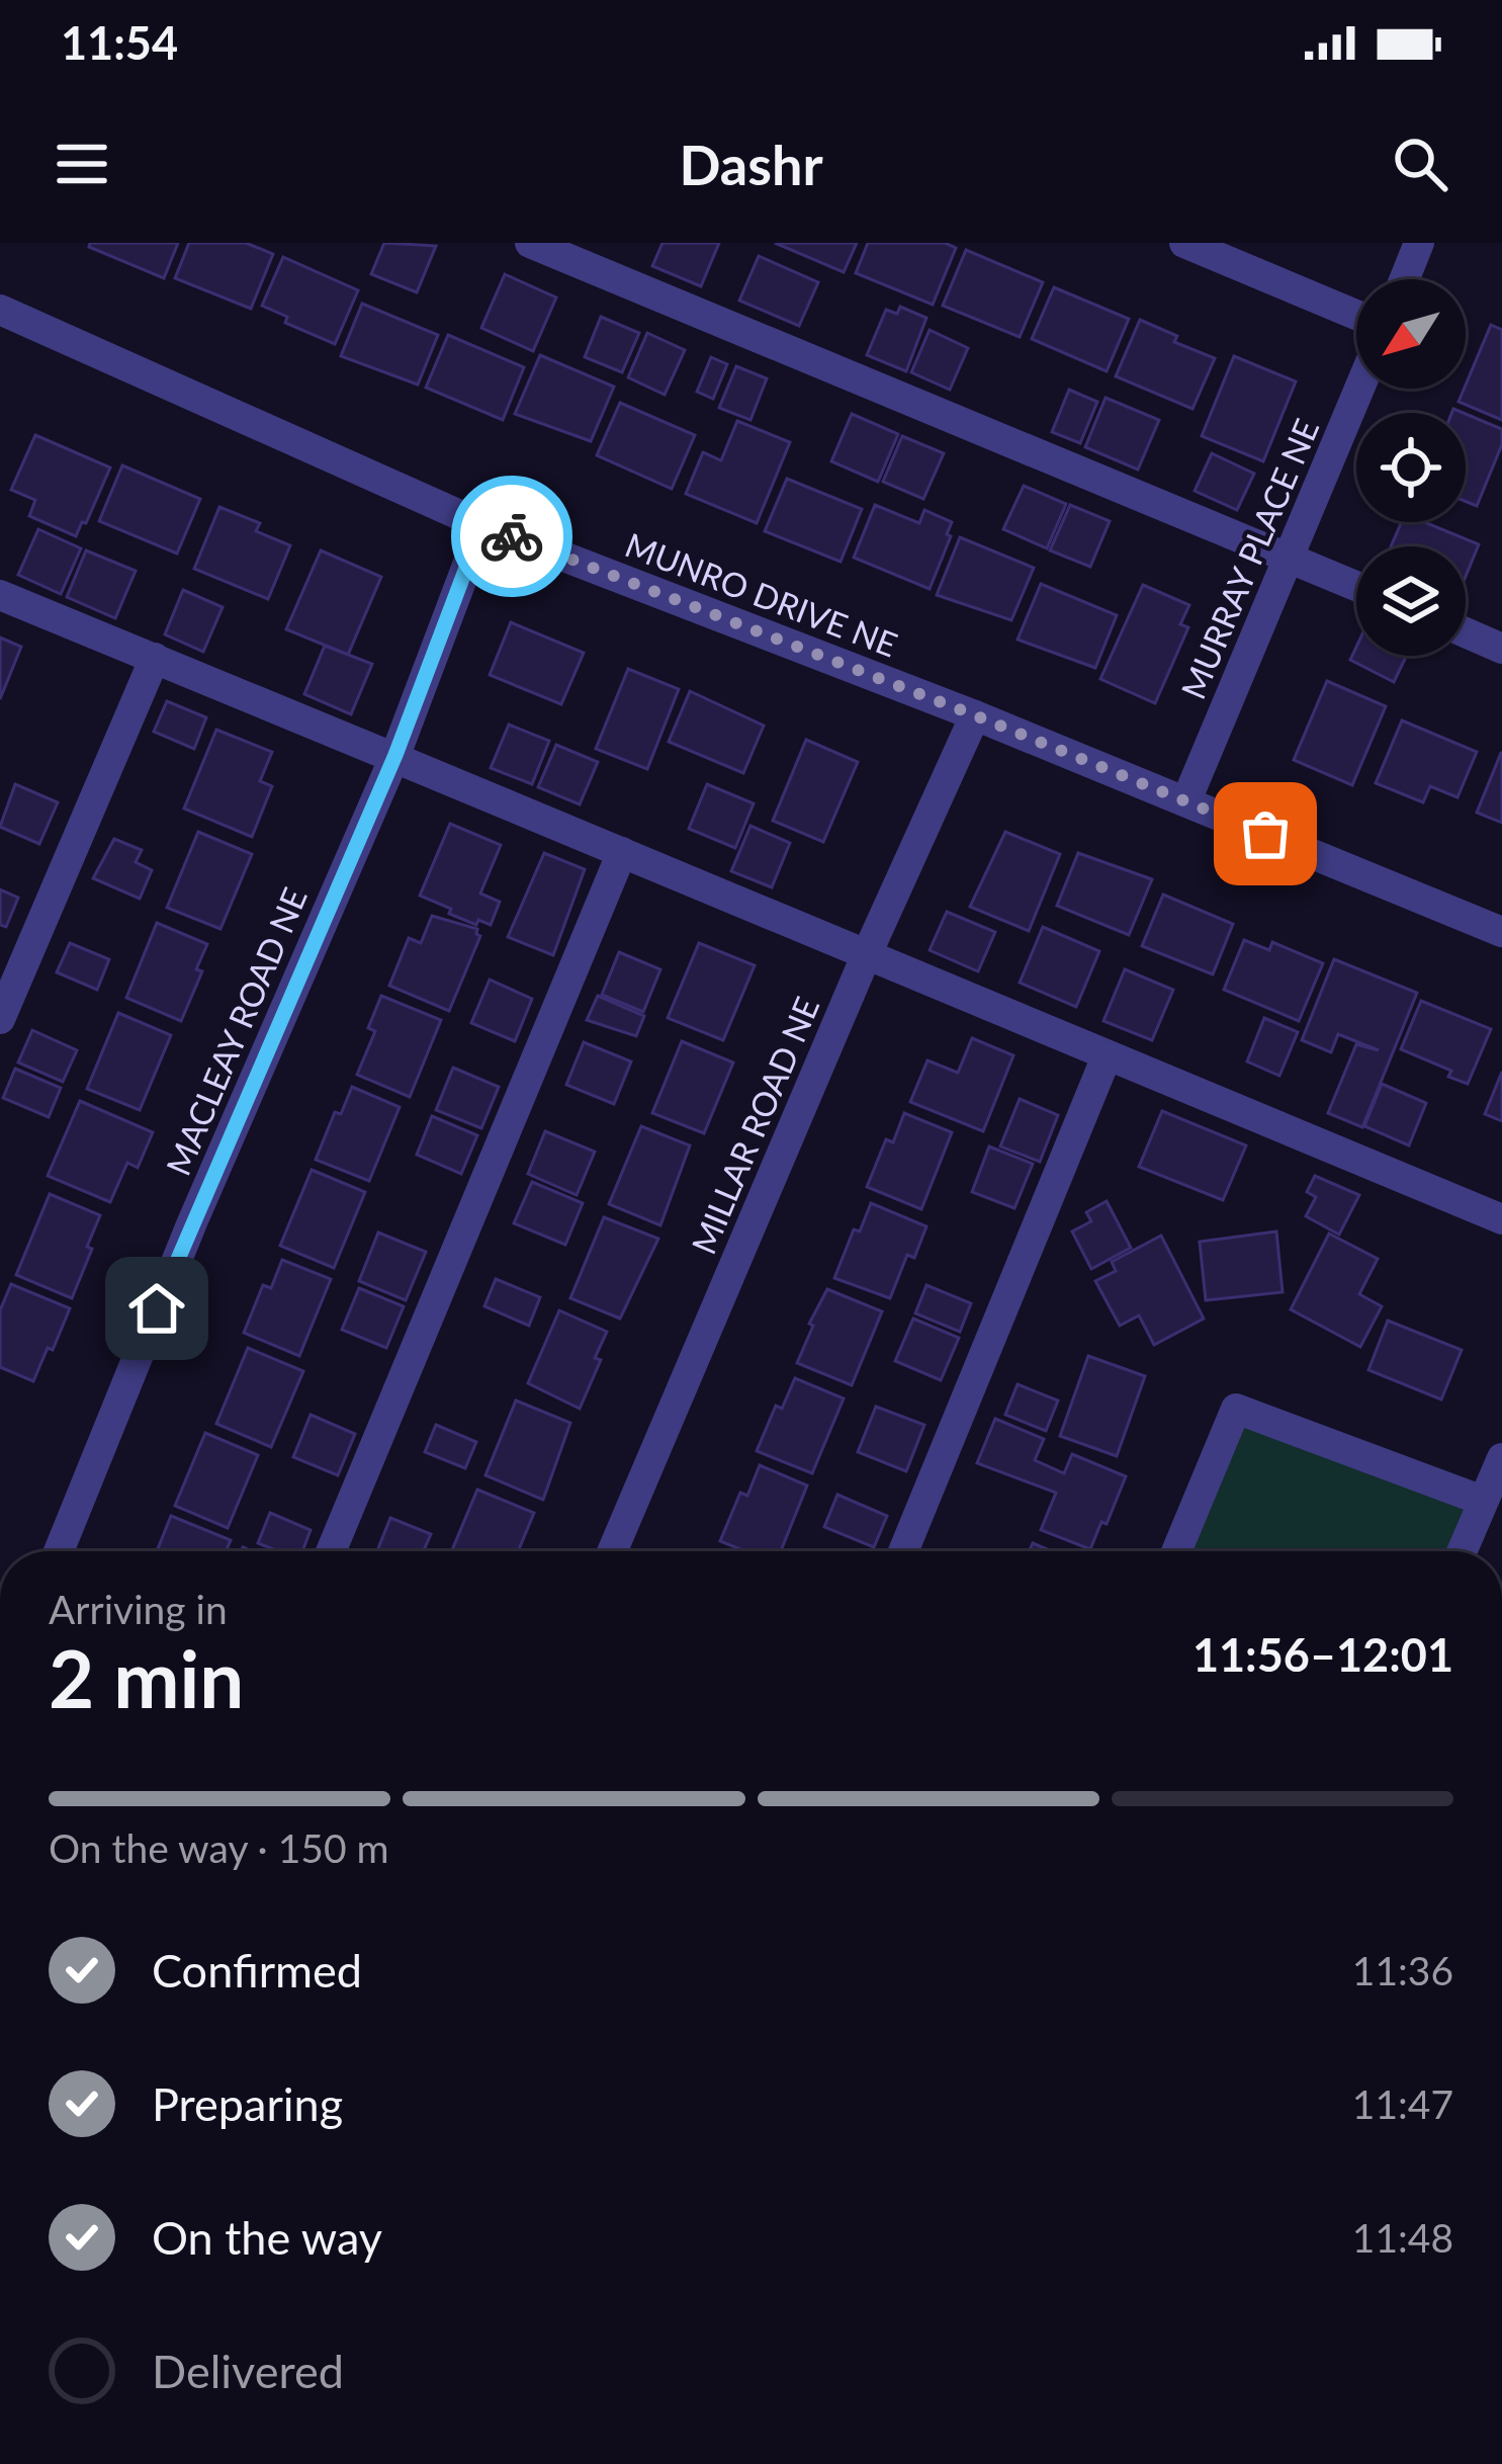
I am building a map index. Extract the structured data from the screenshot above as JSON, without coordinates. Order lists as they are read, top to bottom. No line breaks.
{"streets":{"street":["MURRAY PLACE NE","MUNRO DRIVE NE","MACLEAY ROAD NE","MILLAR ROAD NE"]},"crossings":[["MURRAY PLACE NE","MUNRO DRIVE NE"],["MUNRO DRIVE NE","MACLEAY ROAD NE"],["MUNRO DRIVE NE","MILLAR ROAD NE"]],"north":"bottom left","page":{"status":"11:54","header":"Dashr","heading":["2 min","Arriving in","11:56–12:01"],"bar":"On the way · 150 m","list":[["Confirmed","11:36"],["Preparing","11:47"],["On the way","11:48"],"Delivered"]}}
